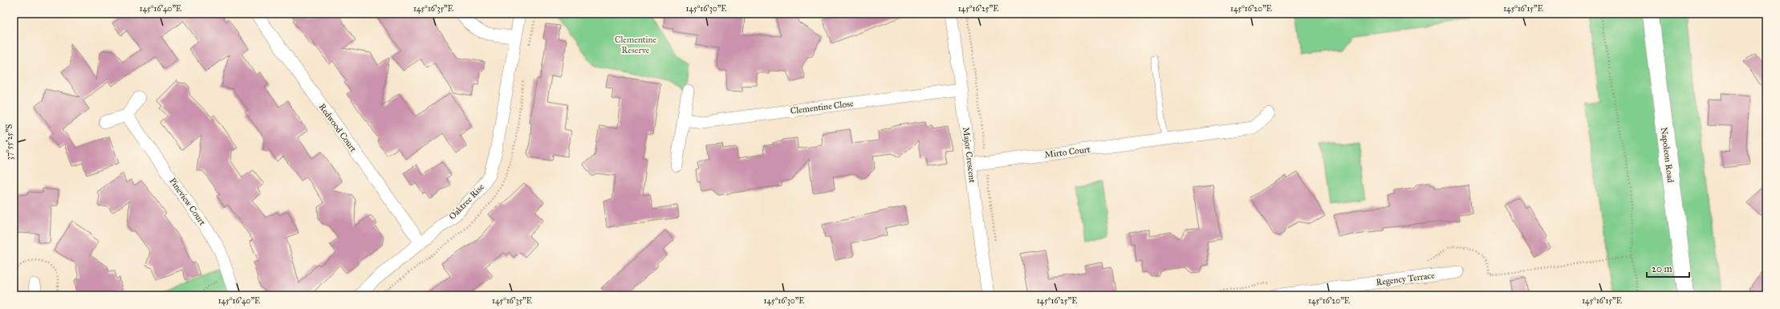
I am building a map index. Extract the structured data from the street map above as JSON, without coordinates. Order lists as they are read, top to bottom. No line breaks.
{"streets":{"main road":["Napoleon Road"],"street":["Clementine Close","Redwood Court","Mirto Court","Major Crescent","Pineview Court","Oaktree Rise","Regency Terrace"]},"crossings":[["Clementine Close","Major Crescent"],["Redwood Court","Oaktree Rise"],["Mirto Court","Major Crescent"]],"parks":["Clementine Reserve"],"scale_bar":"20 m","coordinates":["145°16'40\"E","145°16'35\"E","145°16'30\"E","145°16'25\"E","145°16'20\"E","145°16'15\"E","37°55'25\"S"]}
